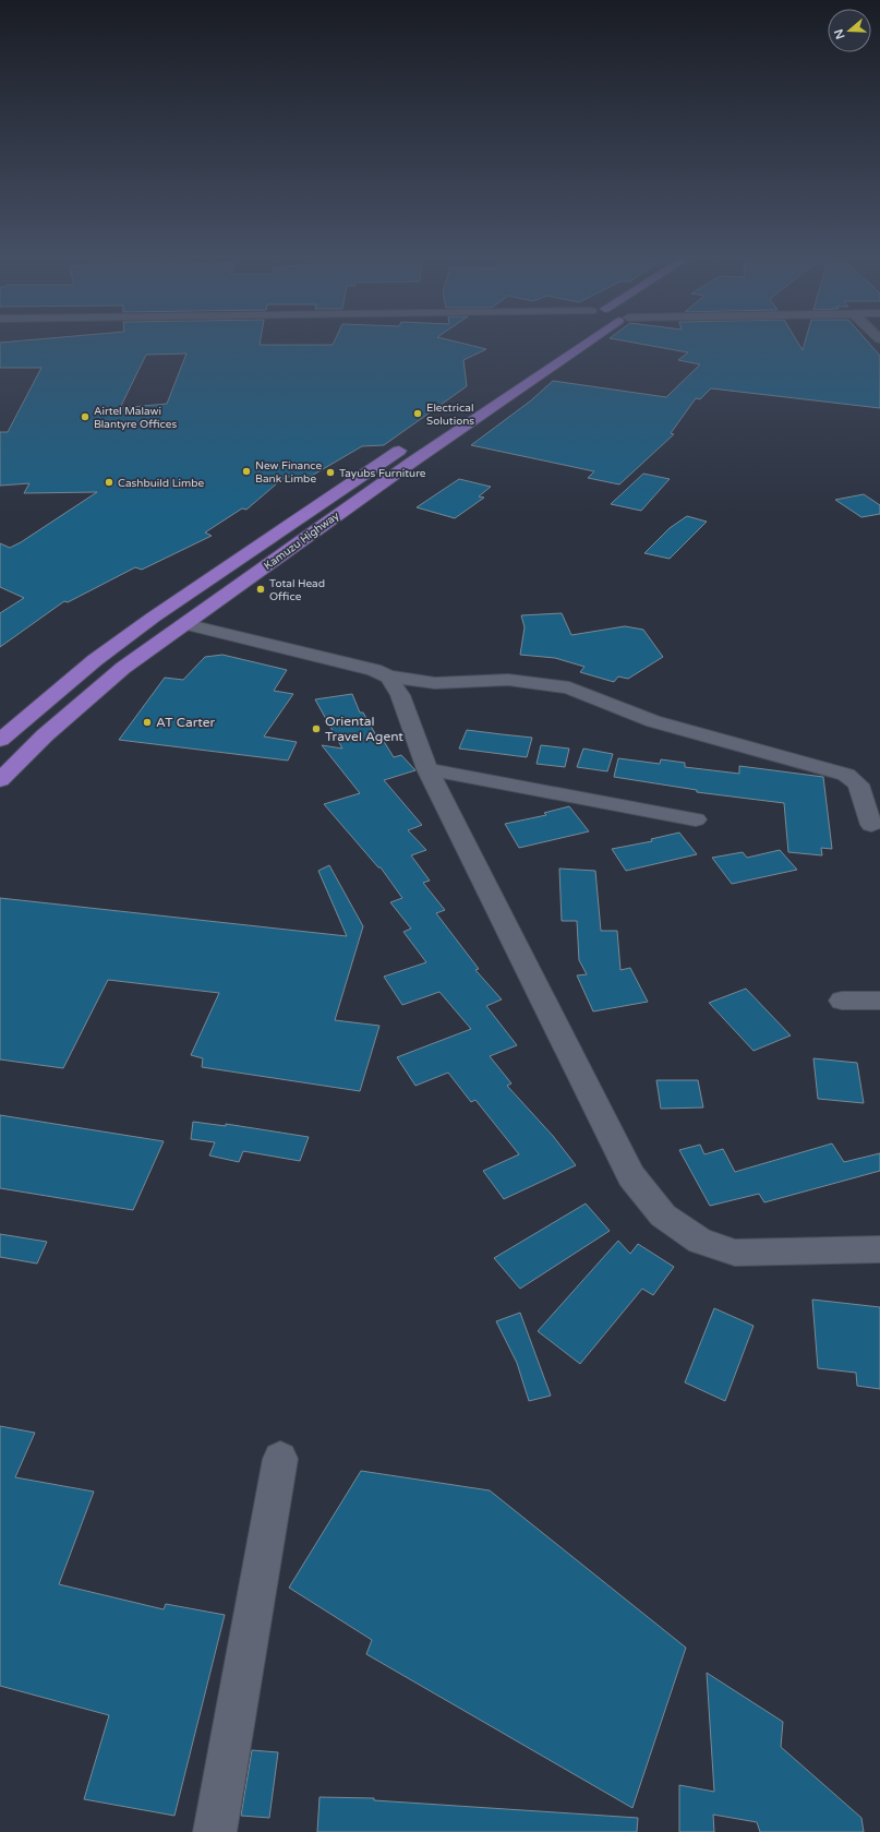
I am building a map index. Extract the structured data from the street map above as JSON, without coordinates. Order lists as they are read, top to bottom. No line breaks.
{"streets":{"highway":["Kamuzu Highway"]},"places":["Electrical Solutions","Airtel Malawi Blantyre Offices","New Finance Bank Limbe","Tayubs Furniture","Cashbuild Limbe","Total Head Office","AT Carter","Oriental Travel Agent"],"north":"left"}
